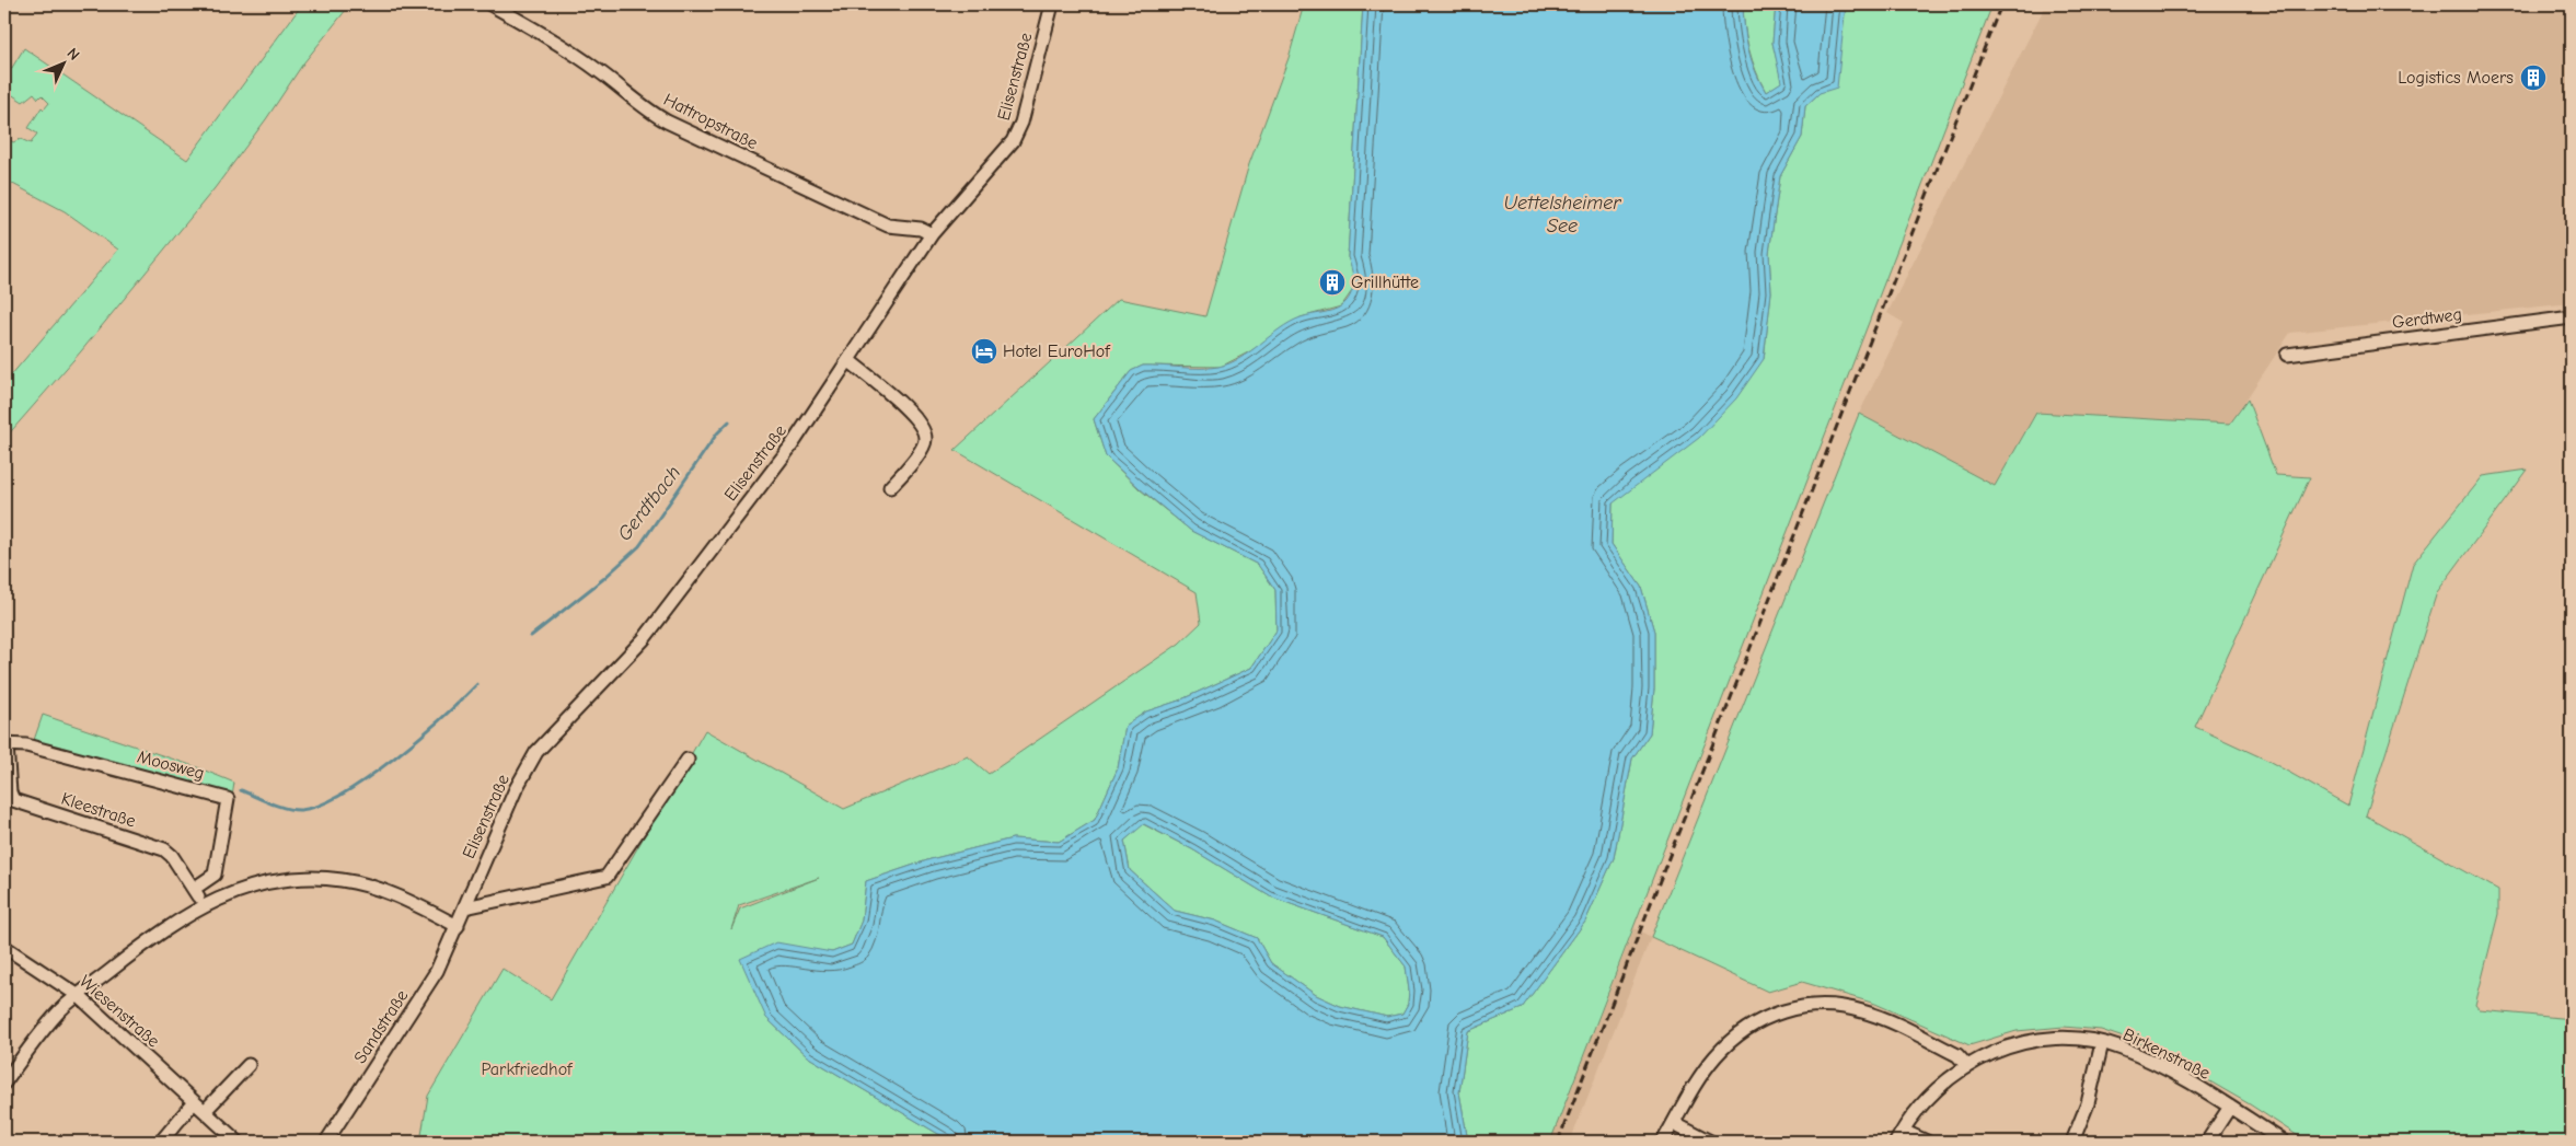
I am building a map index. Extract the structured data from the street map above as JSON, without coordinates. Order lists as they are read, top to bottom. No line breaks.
{"streets":{"street":["Elisenstraße","Hattropstraße","Gerdtweg","Moosweg","Kleestraße","Wiesenstraße","Sandstraße","Birkenstraße"]},"crossings":[["Elisenstraße","Hattropstraße"],["Elisenstraße","Sandstraße"],["Moosweg","Kleestraße"]],"water":["Uettelsheimer See","Gerdtbach"],"parks":["Parkfriedhof"],"places":{"building":["Logistics Moers","Grillhütte"],"hotel":["Hotel EuroHof"]},"north":"top right"}
